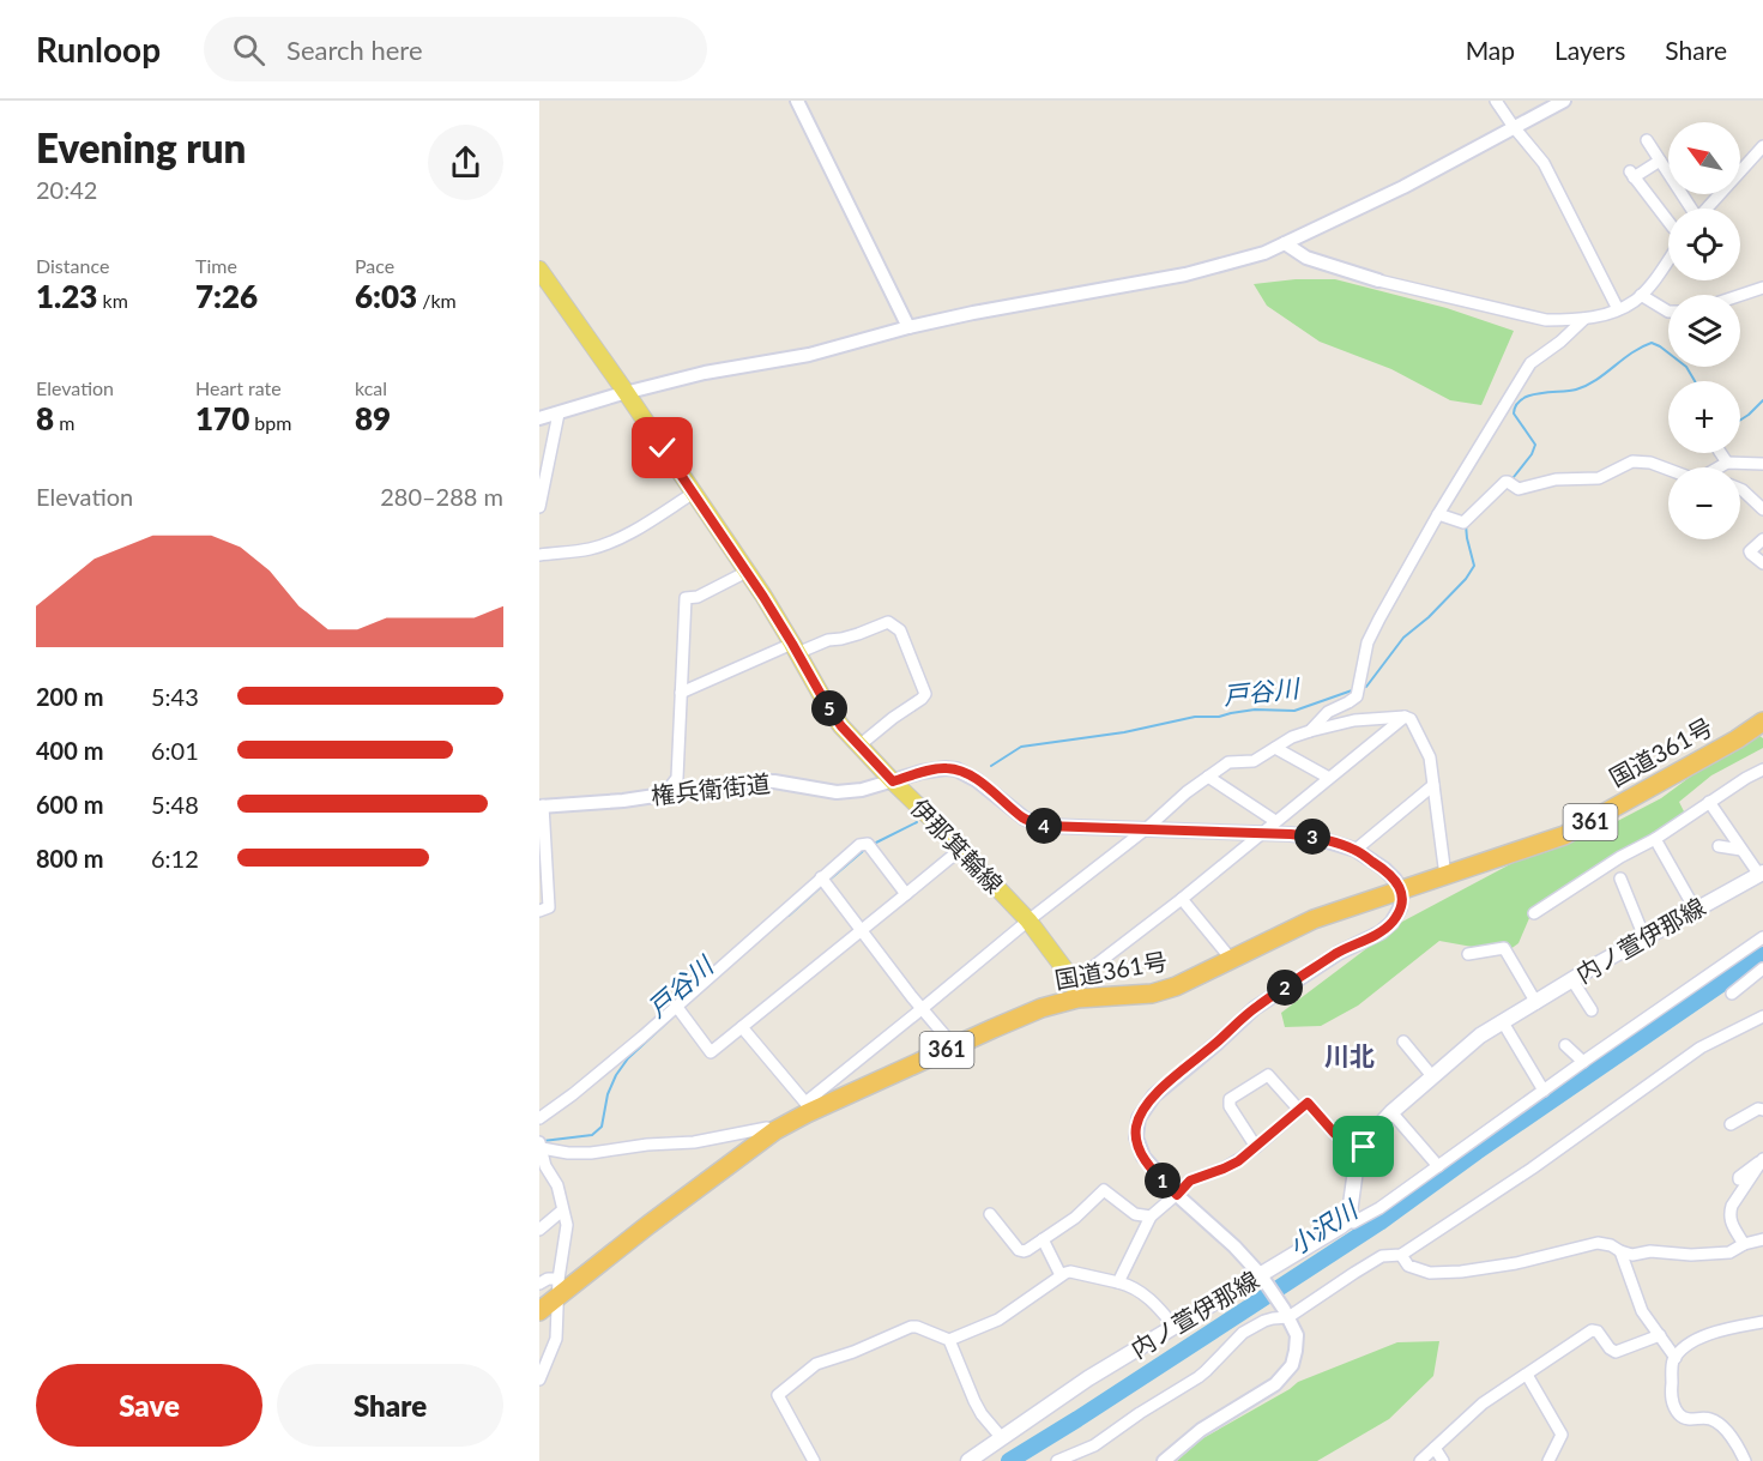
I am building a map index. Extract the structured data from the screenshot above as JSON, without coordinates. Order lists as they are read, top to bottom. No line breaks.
{"streets":{"highway":["国道361号","361"],"main road":["伊那箕輪線","内ノ萱伊那線"],"street":["権兵衛街道"]},"crossings":[["国道361号","権兵衛街道"],["国道361号","伊那箕輪線"],["権兵衛街道","伊那箕輪線"]],"districts":["川北"],"water":["戸谷川","小沢川"],"north":"top left","page":{"header":"Runloop","search":"Search here","nav":["Map","Layers","Share"],"heading":["Evening run","20:42"],"map_buttons":["+","−"],"stats":[["Distance","1.23 km"],["Time","7:26"],["Pace","6:03 /km"],["Elevation","8 m"],["Heart rate","170 bpm"],["kcal","89"]],"chart":["Elevation","280–288 m"],"list":[{"name":"200 m","note":"5:43"},{"name":"400 m","note":"6:01"},{"name":"600 m","note":"5:48"},{"name":"800 m","note":"6:12"}],"pins":["5","4","3","2","1"],"buttons":["Save","Share"]}}
